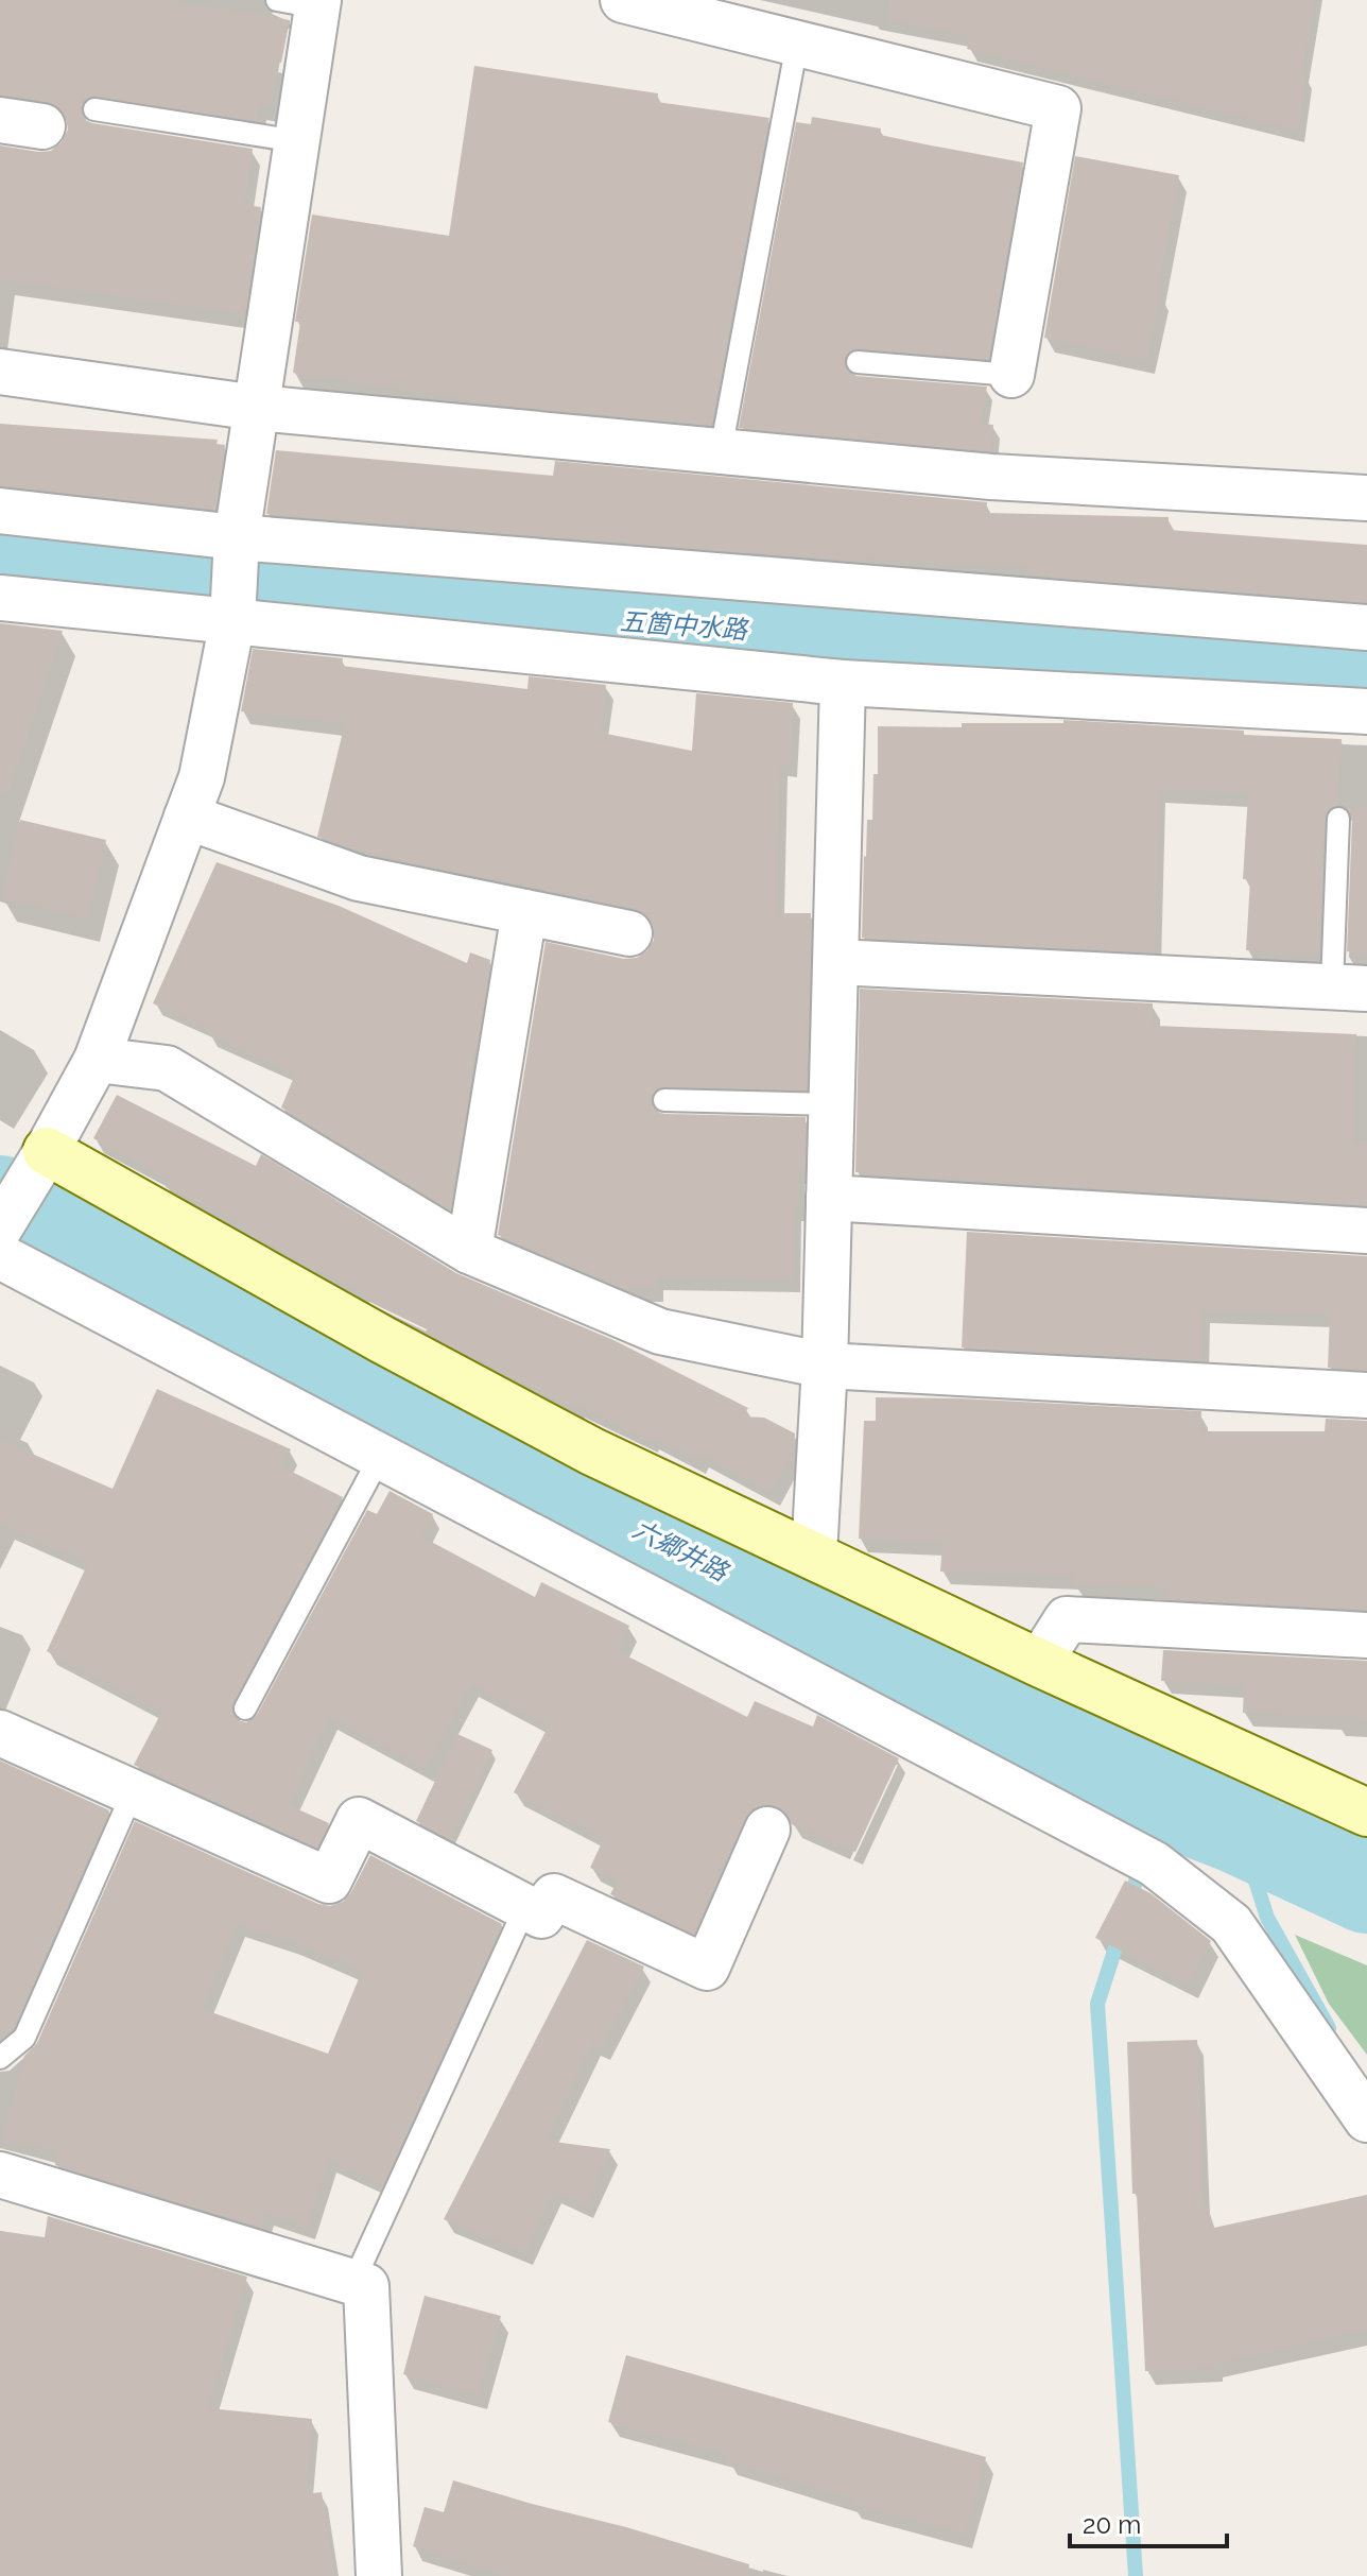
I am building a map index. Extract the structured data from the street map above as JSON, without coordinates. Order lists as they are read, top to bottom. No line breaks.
{"water":["五箇中水路","六郷井路"],"scale_bar":"20 m"}
